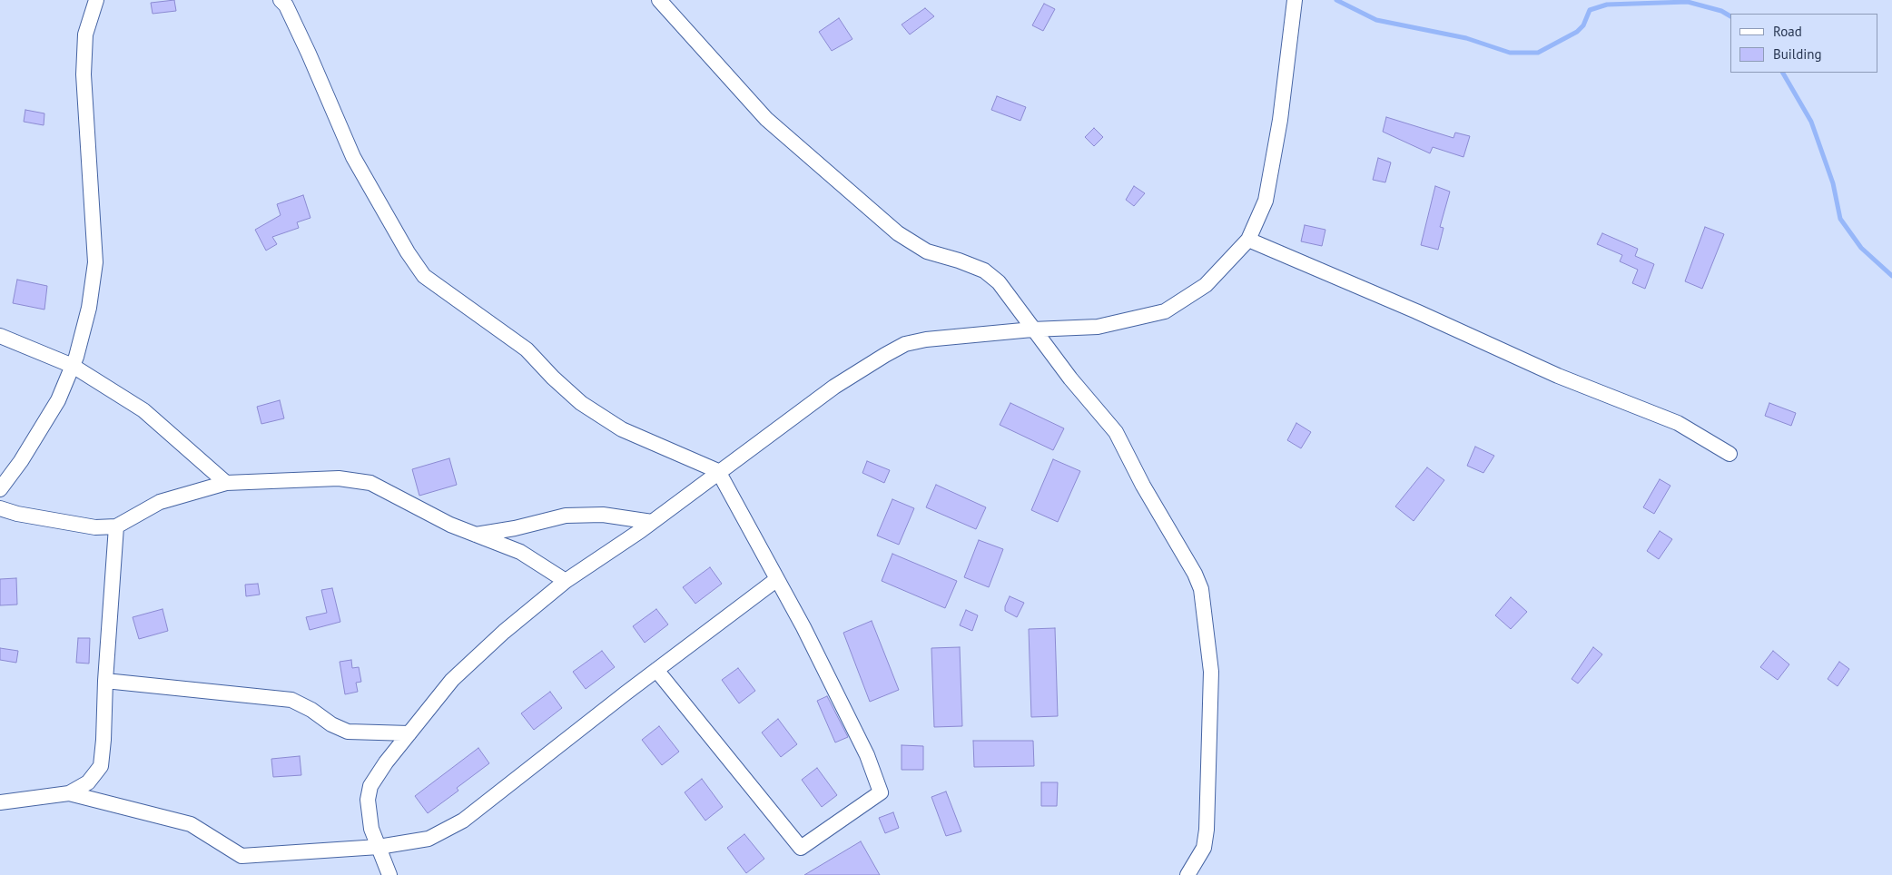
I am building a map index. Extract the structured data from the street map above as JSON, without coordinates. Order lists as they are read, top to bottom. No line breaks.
{"legend":["Road","Building"]}
